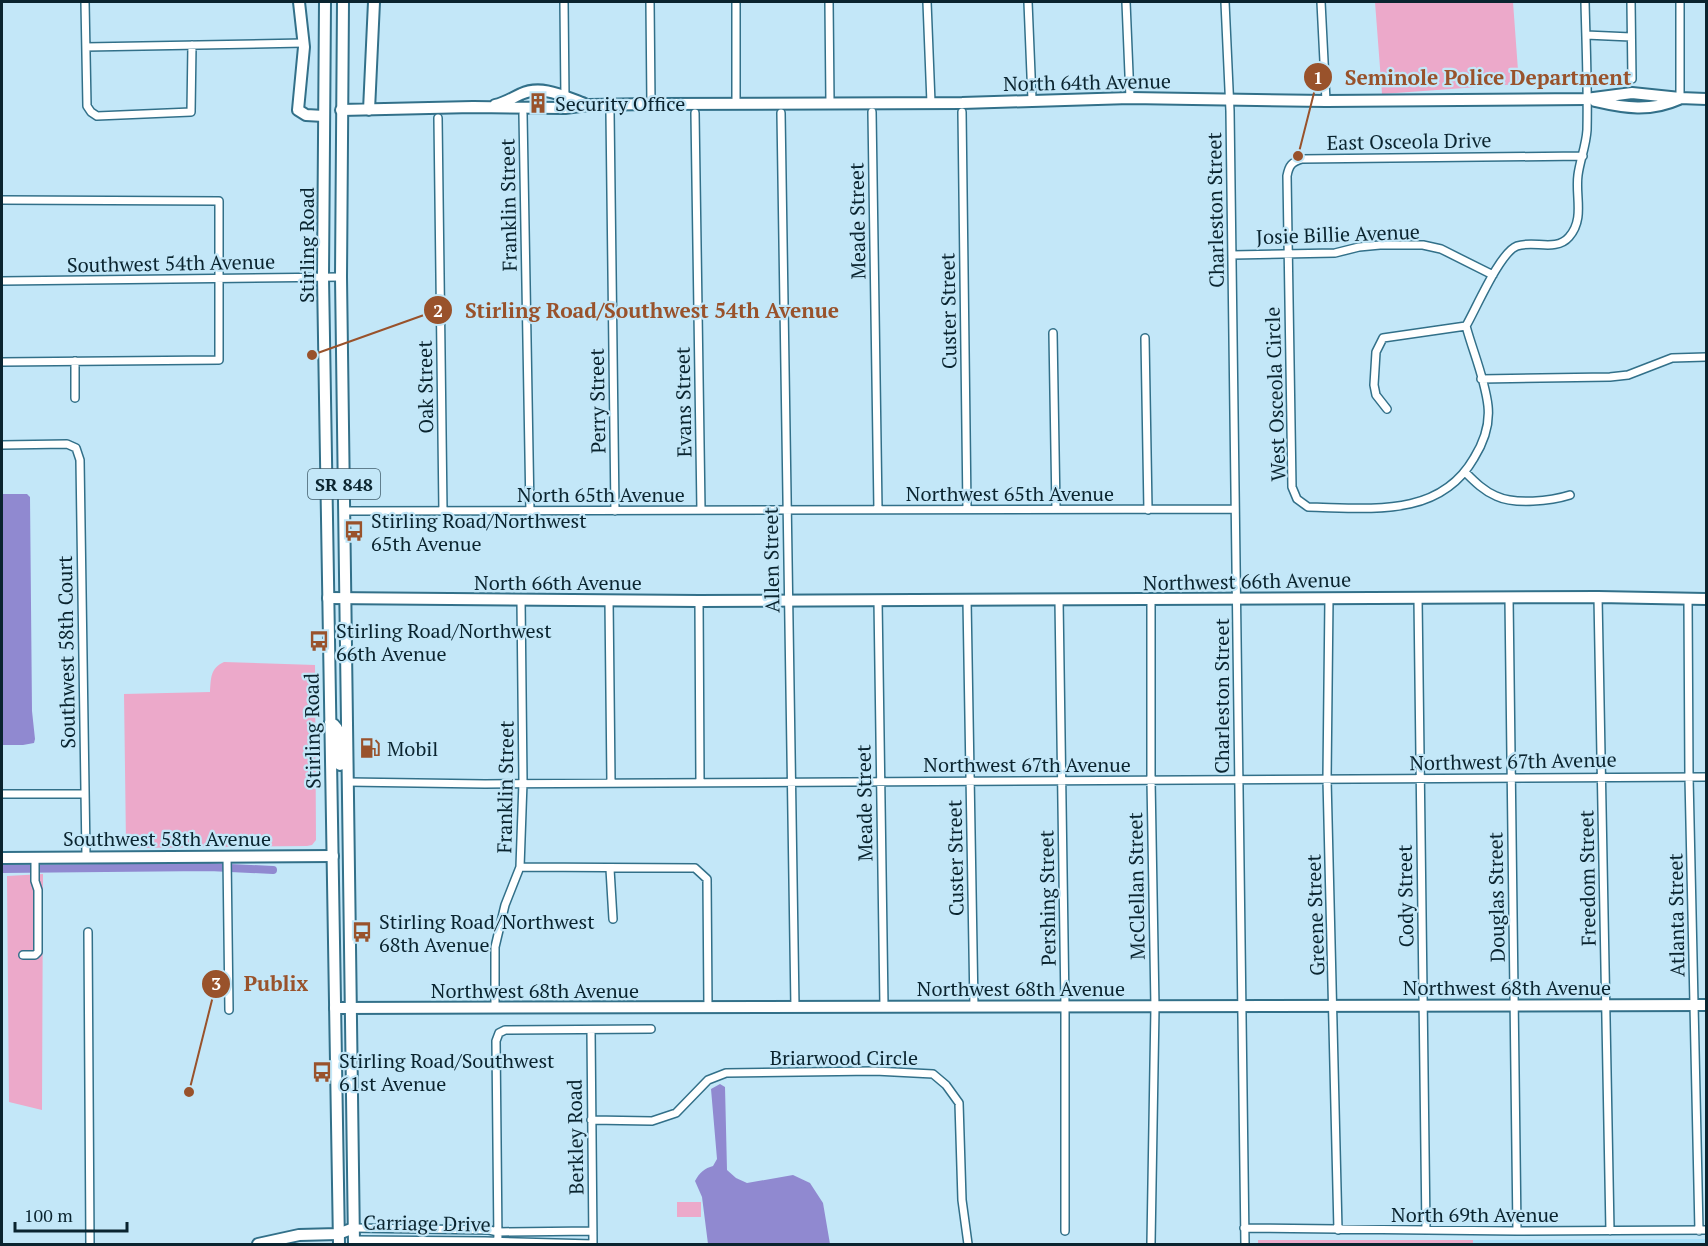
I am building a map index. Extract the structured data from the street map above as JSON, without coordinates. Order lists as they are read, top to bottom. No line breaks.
{"streets":{"street":["North 64th Avenue","East Osceola Drive","Franklin Street","Charleston Street","Meade Street","Josie Billie Avenue","Stirling Road","Southwest 54th Avenue","Custer Street","Oak Street","West Osceola Circle","Perry Street","Evans Street","SR 848","Northwest 65th Avenue","North 65th Avenue","Allen Street","Northwest 66th Avenue","North 66th Avenue","Southwest 58th Court","Northwest 67th Avenue","Southwest 58th Avenue","Freedom Street","McClellan Street","Cody Street","Douglas Street","Pershing Street","Greene Street","Atlanta Street","Northwest 68th Avenue","Briarwood Circle","Berkley Road","North 69th Avenue","Carriage Drive"]},"crossings":[["North 64th Avenue","Charleston Street"],["North 64th Avenue","Stirling Road"],["East Osceola Drive","Josie Billie Avenue"],["East Osceola Drive","West Osceola Circle"],["Franklin Street","North 65th Avenue"],["Franklin Street","North 66th Avenue"],["Franklin Street","Northwest 67th Avenue"],["Franklin Street","Northwest 68th Avenue"],["Charleston Street","Josie Billie Avenue"],["Charleston Street","Northwest 65th Avenue"],["Charleston Street","Northwest 66th Avenue"],["Charleston Street","Northwest 67th Avenue"],["Charleston Street","Northwest 68th Avenue"],["Charleston Street","North 69th Avenue"],["Meade Street","Northwest 65th Avenue"],["Meade Street","Northwest 66th Avenue"],["Meade Street","Northwest 67th Avenue"],["Meade Street","Northwest 68th Avenue"],["Josie Billie Avenue","West Osceola Circle"],["Stirling Road","Southwest 54th Avenue"],["Stirling Road","North 65th Avenue"],["Stirling Road","North 66th Avenue"],["Stirling Road","Northwest 67th Avenue"],["Stirling Road","Southwest 58th Avenue"],["Stirling Road","Northwest 68th Avenue"],["Stirling Road","Carriage Drive"],["Custer Street","Northwest 65th Avenue"],["Custer Street","Northwest 66th Avenue"],["Custer Street","Northwest 67th Avenue"],["Custer Street","Northwest 68th Avenue"],["Oak Street","North 65th Avenue"],["Perry Street","North 65th Avenue"],["Evans Street","North 65th Avenue"],["Northwest 65th Avenue","North 65th Avenue"],["Northwest 65th Avenue","Allen Street"],["North 65th Avenue","Allen Street"],["Allen Street","Northwest 66th Avenue"],["Allen Street","North 66th Avenue"],["Allen Street","Northwest 67th Avenue"],["Allen Street","Northwest 68th Avenue"],["Northwest 66th Avenue","North 66th Avenue"],["Northwest 66th Avenue","Freedom Street"],["Northwest 66th Avenue","McClellan Street"],["Northwest 66th Avenue","Cody Street"],["Northwest 66th Avenue","Douglas Street"],["Northwest 66th Avenue","Pershing Street"],["Northwest 66th Avenue","Greene Street"],["Northwest 66th Avenue","Atlanta Street"],["Southwest 58th Court","Southwest 58th Avenue"],["Northwest 67th Avenue","Freedom Street"],["Northwest 67th Avenue","McClellan Street"],["Northwest 67th Avenue","Cody Street"],["Northwest 67th Avenue","Douglas Street"],["Northwest 67th Avenue","Pershing Street"],["Northwest 67th Avenue","Greene Street"],["Northwest 67th Avenue","Atlanta Street"],["Freedom Street","Northwest 68th Avenue"],["Freedom Street","North 69th Avenue"],["McClellan Street","Northwest 68th Avenue"],["Cody Street","Northwest 68th Avenue"],["Cody Street","North 69th Avenue"],["Douglas Street","Northwest 68th Avenue"],["Douglas Street","North 69th Avenue"],["Pershing Street","Northwest 68th Avenue"],["Greene Street","Northwest 68th Avenue"],["Greene Street","North 69th Avenue"],["Atlanta Street","Northwest 68th Avenue"],["Atlanta Street","North 69th Avenue"],["Briarwood Circle","Berkley Road"],["Berkley Road","Carriage Drive"]],"places":{"building":["Security Office"],"other":["Seminole Police Department","Stirling Road/Southwest 54th Avenue","Publix"],"bus stop":["Stirling Road/Northwest 65th Avenue","Stirling Road/Northwest 66th Avenue","Stirling Road/Northwest 68th Avenue","Stirling Road/Southwest 61st Avenue"],"fuel station":["Mobil"]},"scale_bar":"100 m"}
